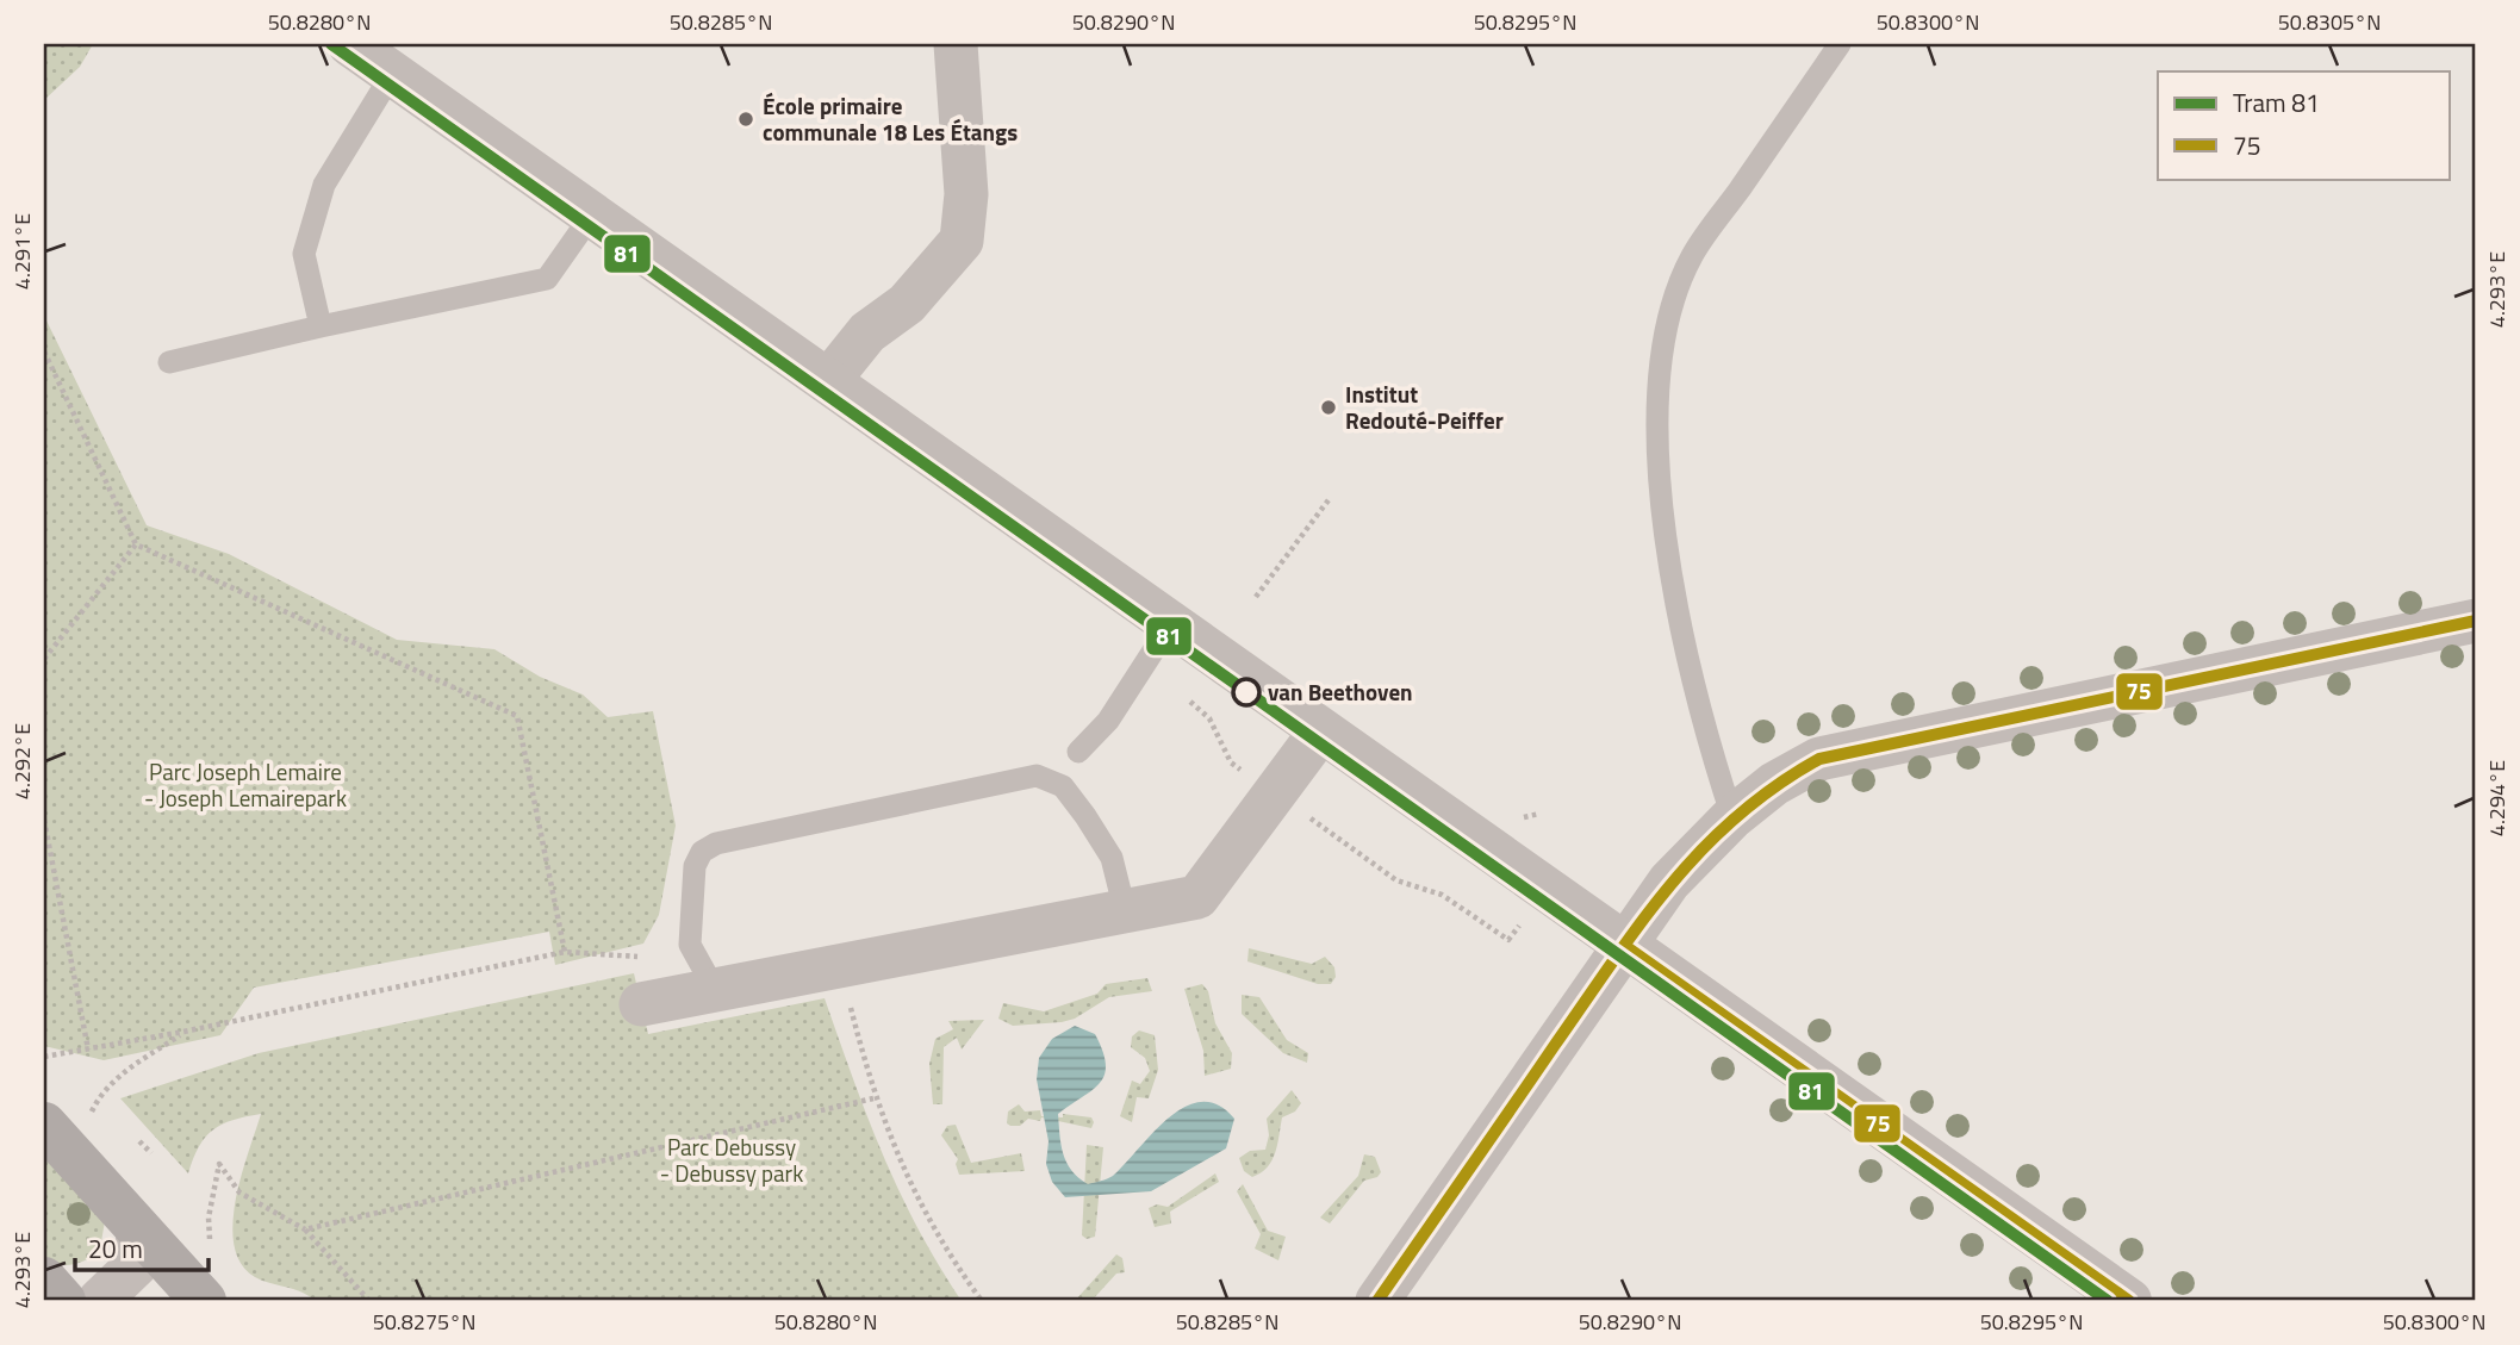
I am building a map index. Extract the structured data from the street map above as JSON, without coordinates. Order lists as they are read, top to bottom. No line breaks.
{"parks":["Parc Joseph Lemaire - Joseph Lemairepark","Parc Debussy - Debussy park"],"places":["École primaire communale 18 Les Étangs","Institut Redouté-Peiffer","van Beethoven"],"lines":["tram line 81","transit line 75"],"legend":["Tram 81","75"],"scale_bar":"20 m","coordinates":["50.8280°N","50.8285°N","50.8290°N","50.8295°N","50.8300°N","50.8305°N","4.291°E","4.293°E","4.292°E","4.294°E","50.8275°N"]}
